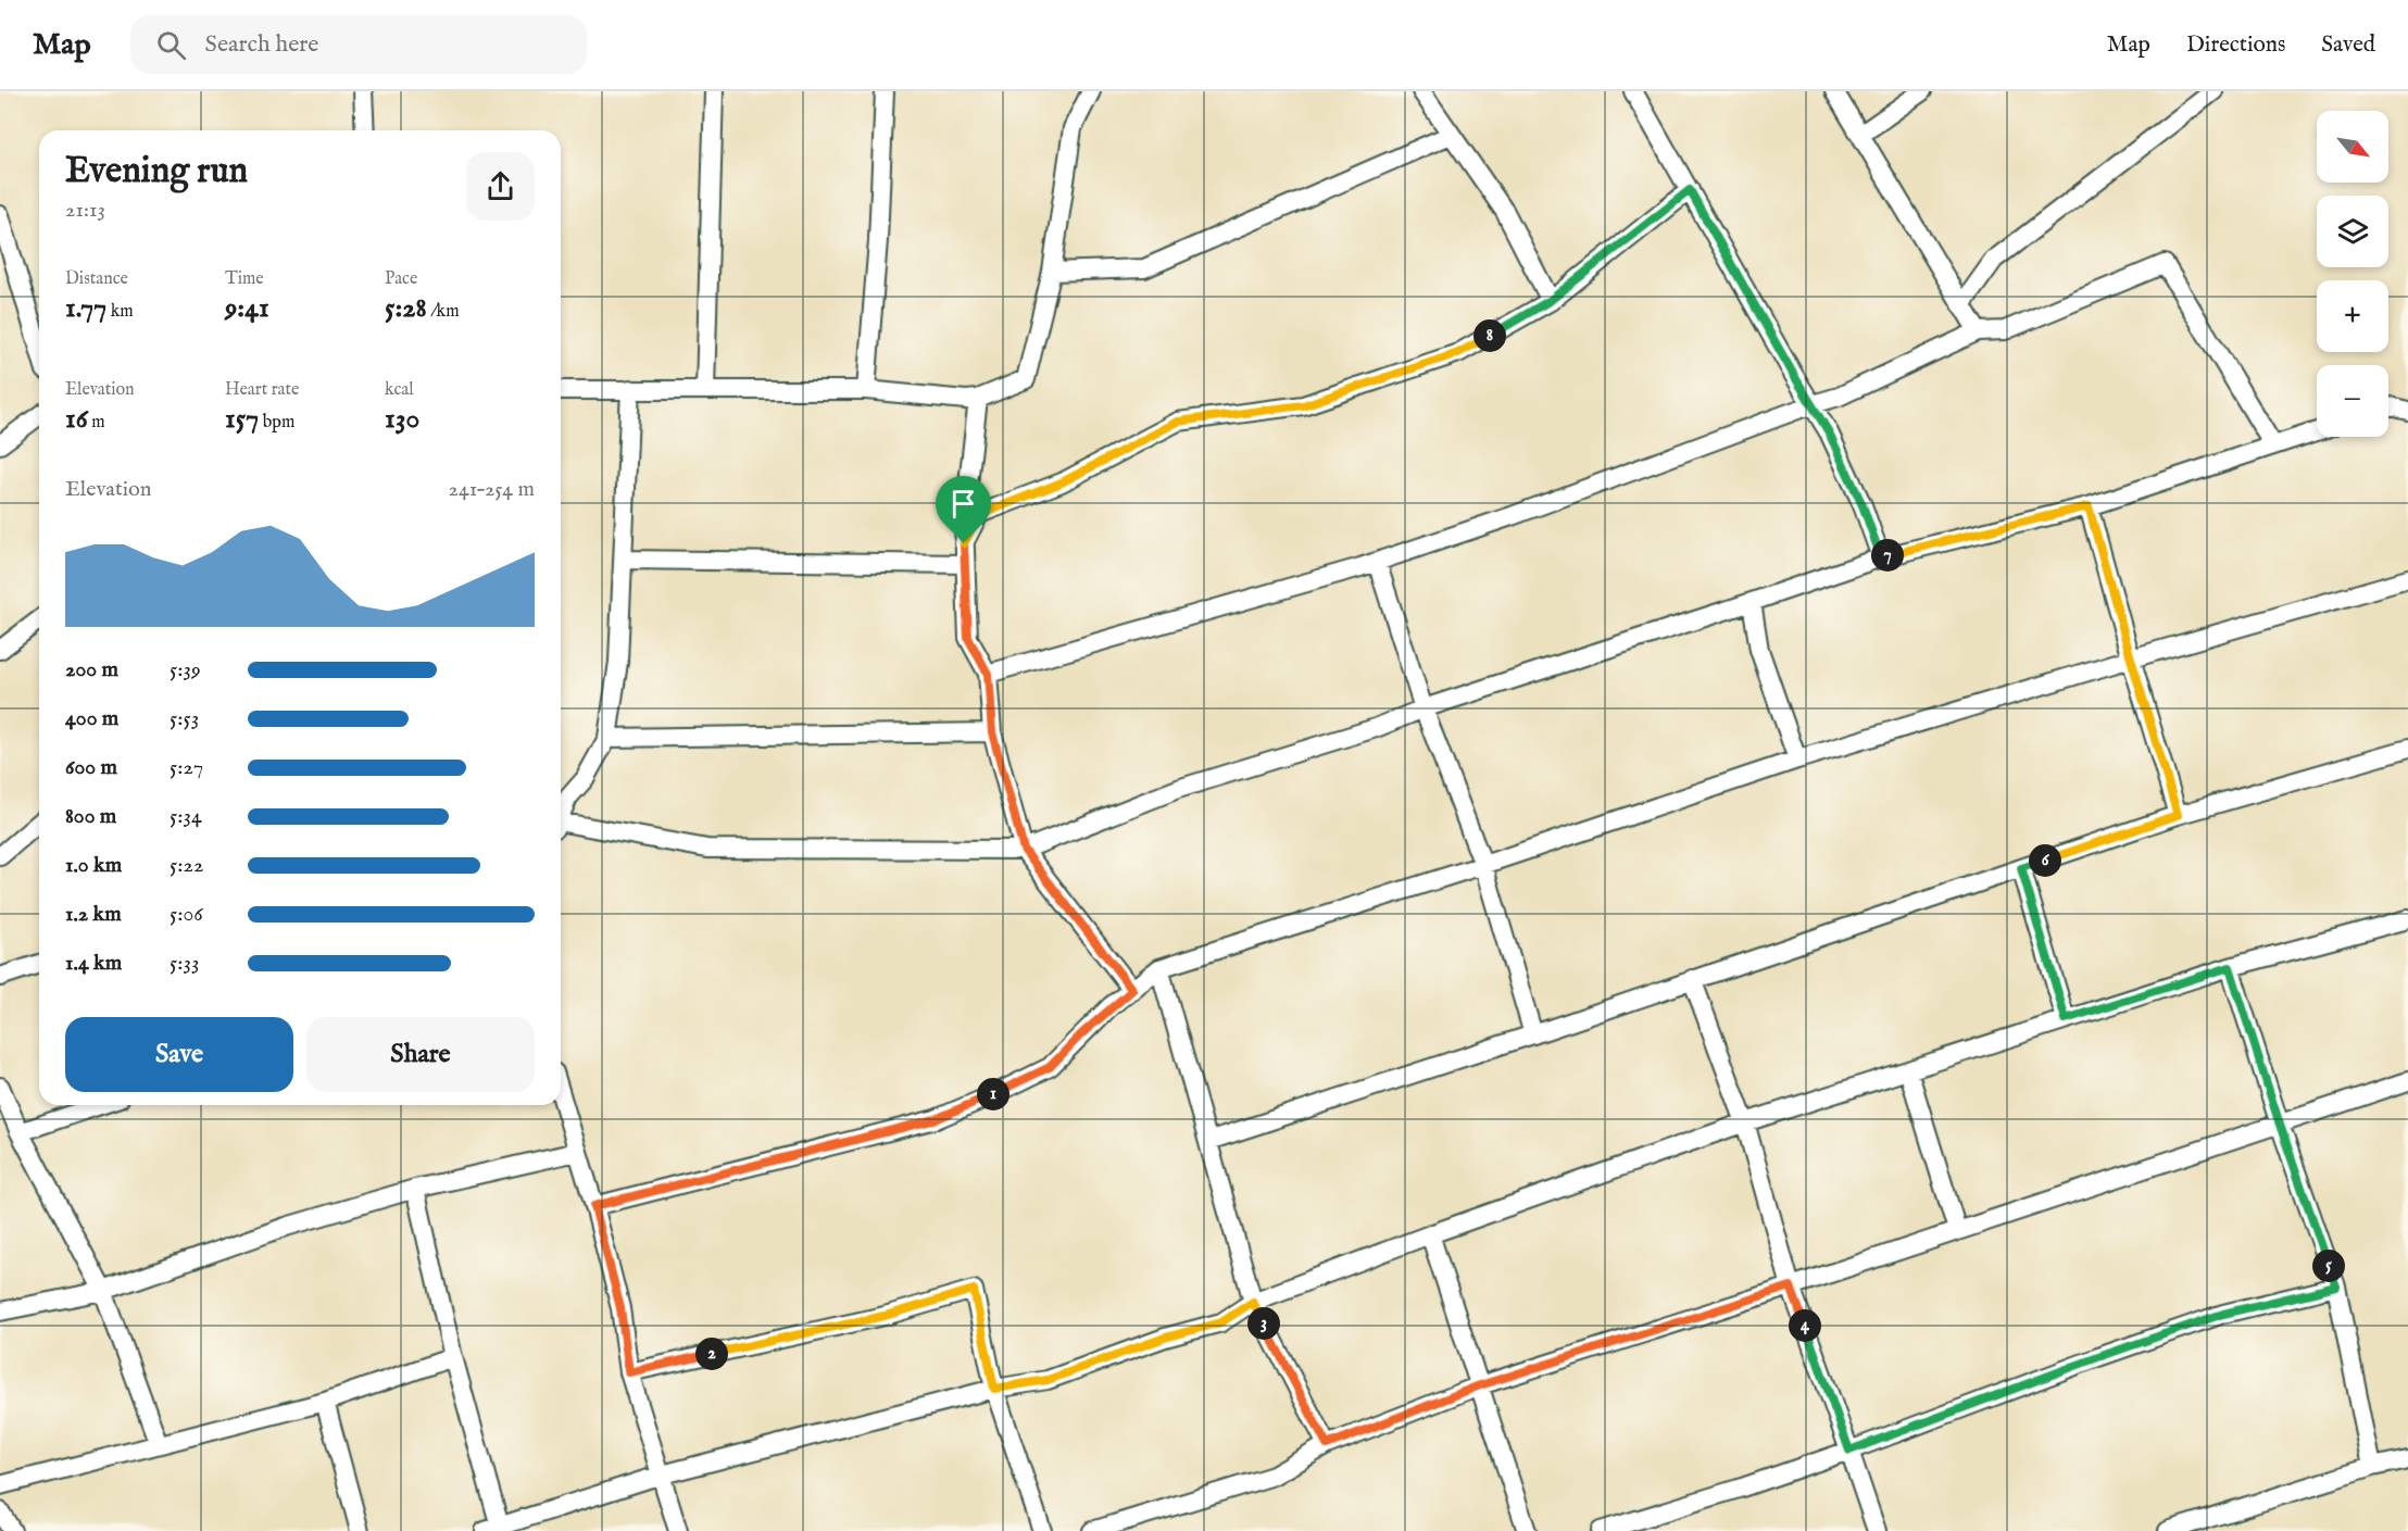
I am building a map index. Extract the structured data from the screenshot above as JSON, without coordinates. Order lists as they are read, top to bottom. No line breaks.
{"north":"bottom right","page":{"header":"Map","search":"Search here","nav":["Map","Directions","Saved"],"map_buttons":["+","−"],"heading":["Evening run","21:13"],"stats":[["Distance","1.77 km"],["Time","9:41"],["Pace","5:28 /km"],["Elevation","16 m"],["Heart rate","157 bpm"],["kcal","130"]],"pins":["8","7","6","1","5","3","4","2"],"chart":["Elevation","241–254 m"],"list":[{"name":"200 m","note":"5:39"},{"name":"400 m","note":"5:53"},{"name":"600 m","note":"5:27"},{"name":"800 m","note":"5:34"},{"name":"1.0 km","note":"5:22"},{"name":"1.2 km","note":"5:06"},{"name":"1.4 km","note":"5:33"}],"buttons":["Save","Share"]}}
